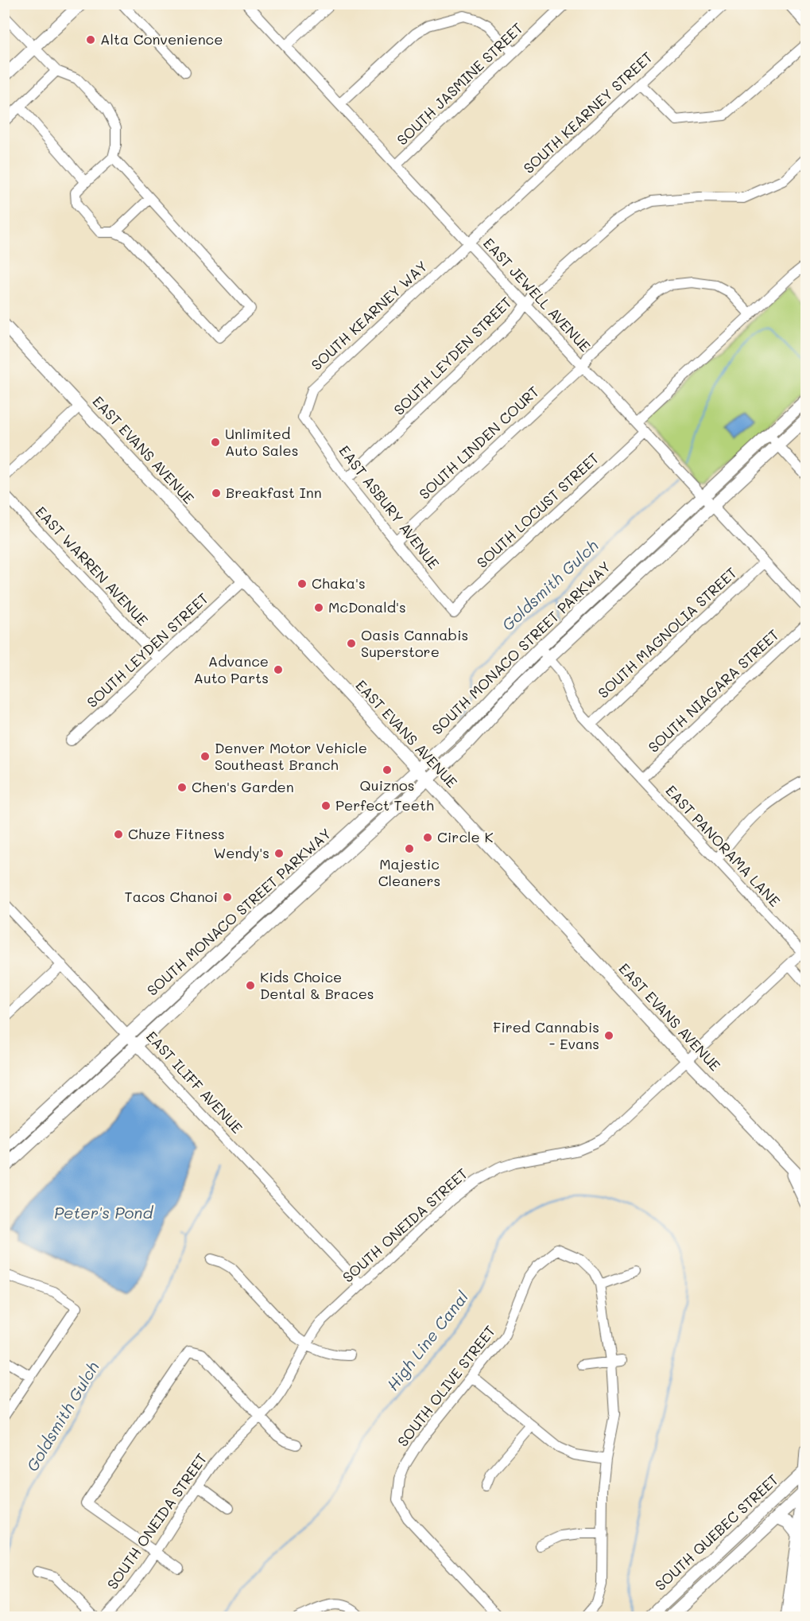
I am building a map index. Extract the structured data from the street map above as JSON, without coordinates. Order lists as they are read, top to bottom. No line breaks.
{"streets":{"main road":["EAST EVANS AVENUE","SOUTH MONACO STREET PARKWAY","SOUTH QUEBEC STREET"],"street":["SOUTH JASMINE STREET","SOUTH KEARNEY STREET","EAST JEWELL AVENUE","SOUTH KEARNEY WAY","SOUTH LEYDEN STREET","SOUTH LINDEN COURT","EAST ASBURY AVENUE","SOUTH LOCUST STREET","EAST WARREN AVENUE","SOUTH MAGNOLIA STREET","SOUTH NIAGARA STREET","EAST PANORAMA LANE","EAST ILIFF AVENUE","SOUTH ONEIDA STREET","SOUTH OLIVE STREET"]},"crossings":[["SOUTH JASMINE STREET","EAST JEWELL AVENUE"],["SOUTH KEARNEY STREET","EAST JEWELL AVENUE"],["SOUTH KEARNEY STREET","SOUTH KEARNEY WAY"],["EAST JEWELL AVENUE","SOUTH KEARNEY WAY"],["EAST JEWELL AVENUE","SOUTH LEYDEN STREET"],["EAST JEWELL AVENUE","SOUTH LINDEN COURT"],["EAST JEWELL AVENUE","SOUTH LOCUST STREET"],["EAST JEWELL AVENUE","SOUTH MAGNOLIA STREET"],["EAST JEWELL AVENUE","SOUTH MONACO STREET PARKWAY"],["SOUTH KEARNEY WAY","EAST ASBURY AVENUE"],["SOUTH LEYDEN STREET","EAST EVANS AVENUE"],["SOUTH LEYDEN STREET","EAST ASBURY AVENUE"],["SOUTH LEYDEN STREET","EAST WARREN AVENUE"],["SOUTH LINDEN COURT","EAST ASBURY AVENUE"],["EAST EVANS AVENUE","SOUTH MONACO STREET PARKWAY"],["EAST EVANS AVENUE","SOUTH ONEIDA STREET"],["EAST ASBURY AVENUE","SOUTH LOCUST STREET"],["SOUTH MONACO STREET PARKWAY","EAST ILIFF AVENUE"],["SOUTH NIAGARA STREET","EAST PANORAMA LANE"],["EAST PANORAMA LANE","SOUTH ONEIDA STREET"],["EAST ILIFF AVENUE","SOUTH ONEIDA STREET"]],"water":["Goldsmith Gulch","Peter's Pond","High Line Canal"],"places":["Alta Convenience","Unlimited Auto Sales","Breakfast Inn","Chaka's","McDonald's","Oasis Cannabis Superstore","Advance Auto Parts","Denver Motor Vehicle Southeast Branch","Quiznos","Chen's Garden","Perfect Teeth","Chuze Fitness","Circle K","Majestic Cleaners","Wendy's","Tacos Chanoi","Kids Choice Dental & Braces","Fired Cannabis - Evans"]}
